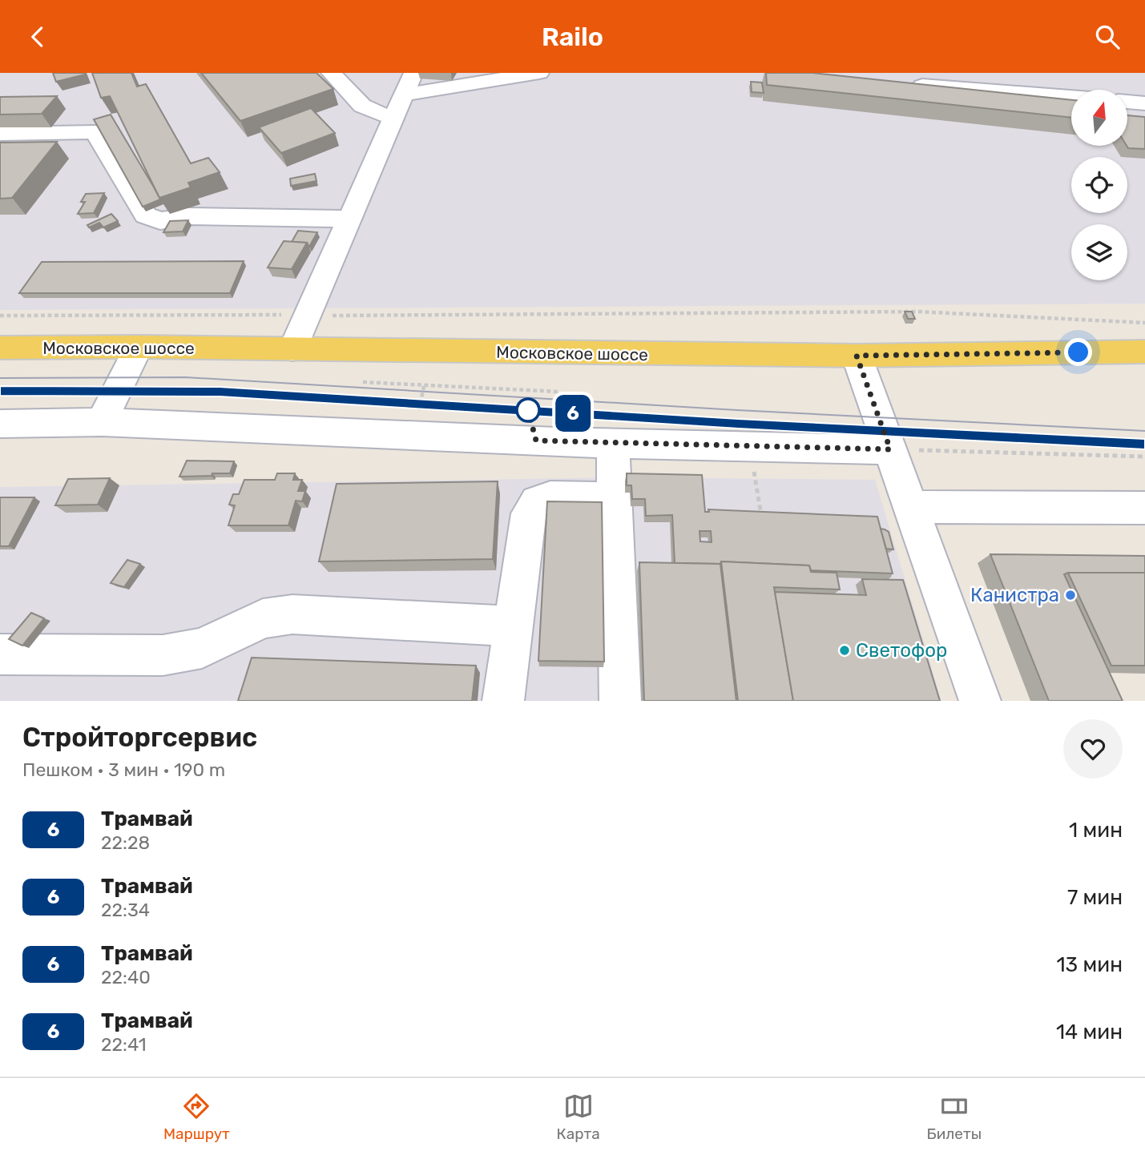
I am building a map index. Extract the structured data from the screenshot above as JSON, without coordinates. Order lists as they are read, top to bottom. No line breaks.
{"streets":{"main road":["Московское шоссе"]},"places":["Канистра","Светофор"],"lines":["tram line 6"],"north":"top","page":{"header":"Railo","on_map":"6","heading":["Стройторгсервис","Пешком · 3 мин · 190 m"],"list":[{"mark":"6","name":"Трамвай","note":"22:28","value":"1 мин"},{"mark":"6","name":"Трамвай","note":"22:34","value":"7 мин"},{"mark":"6","name":"Трамвай","note":"22:40","value":"13 мин"},{"mark":"6","name":"Трамвай","note":"22:41","value":"14 мин"}],"tabs":["Маршрут","Карта","Билеты"]}}
